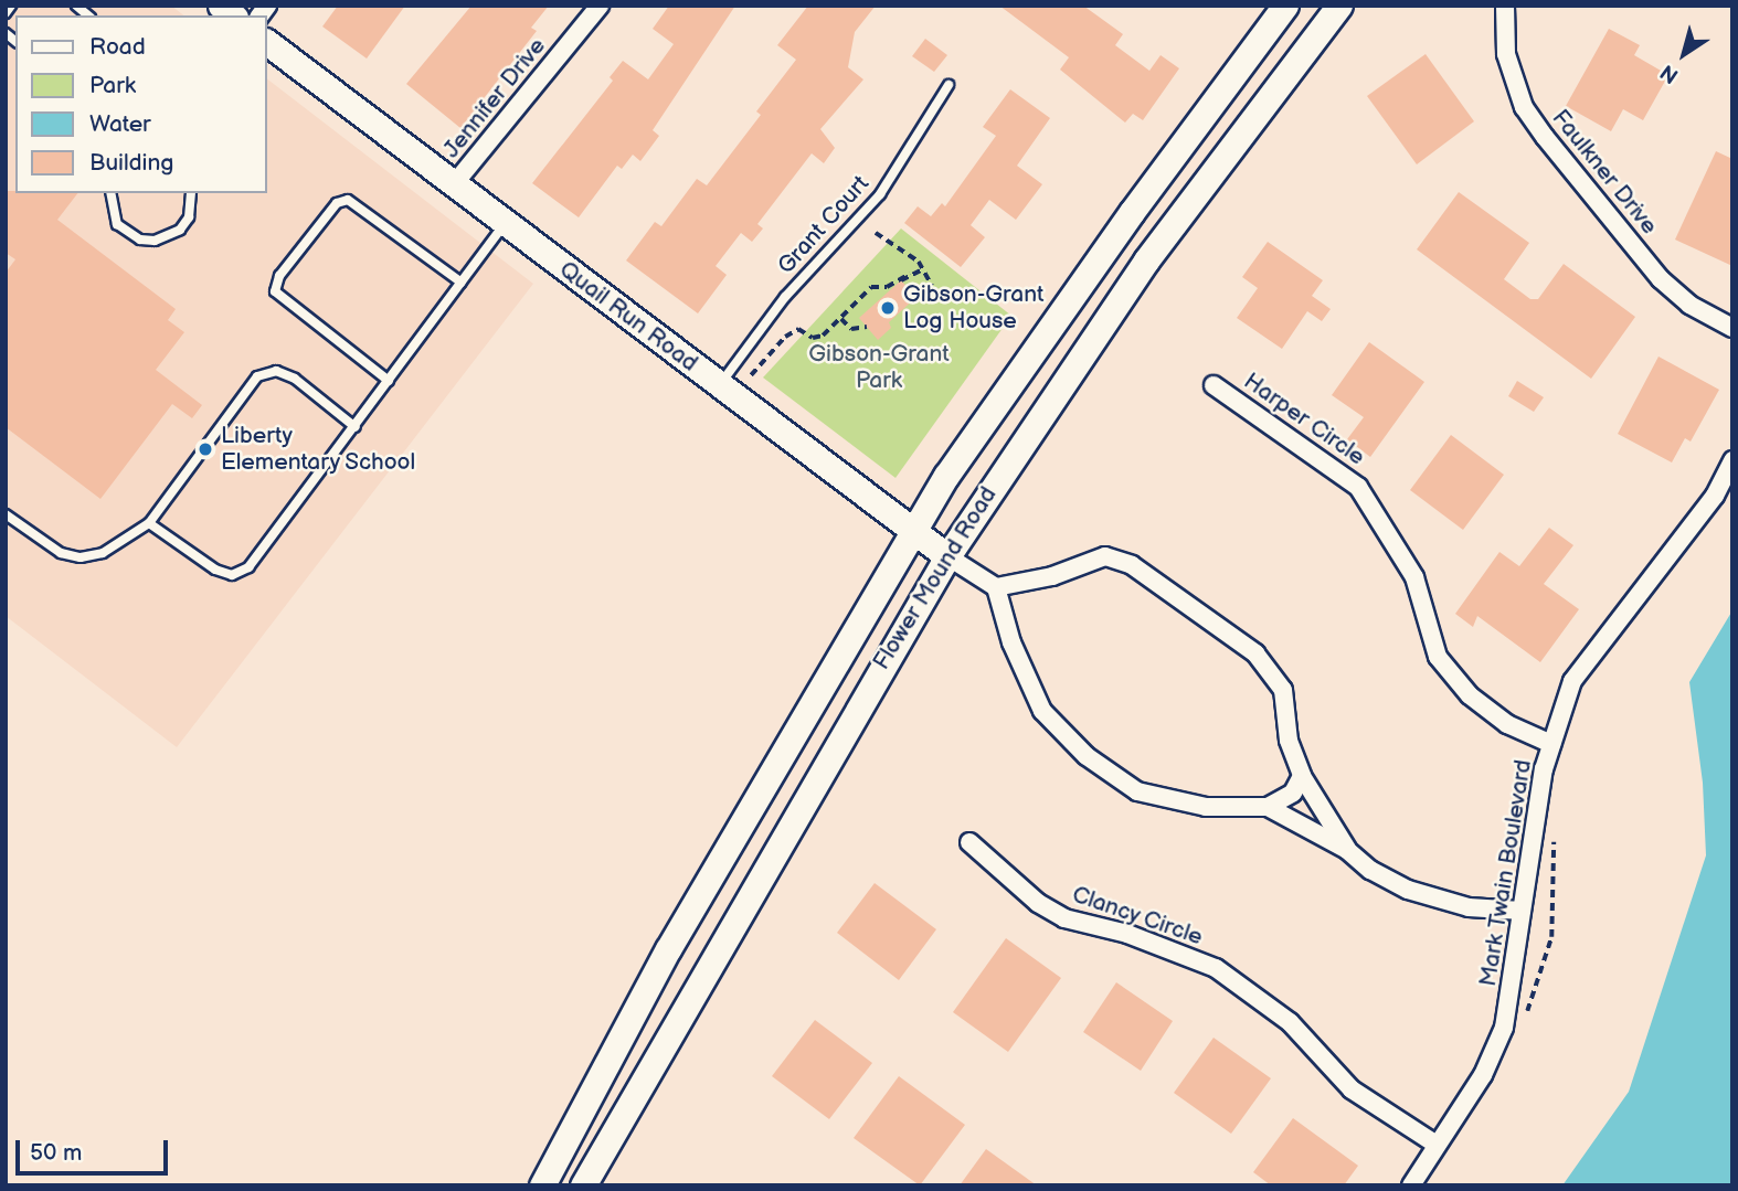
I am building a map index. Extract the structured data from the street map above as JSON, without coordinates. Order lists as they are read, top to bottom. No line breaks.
{"streets":{"main road":["Quail Run Road","Flower Mound Road"],"street":["Jennifer Drive","Faulkner Drive","Harper Circle","Mark Twain Boulevard","Clancy Circle"],"lane":["Grant Court"]},"crossings":[["Jennifer Drive","Quail Run Road"],["Grant Court","Quail Run Road"],["Quail Run Road","Flower Mound Road"],["Harper Circle","Mark Twain Boulevard"],["Mark Twain Boulevard","Clancy Circle"]],"parks":["Gibson-Grant Park"],"places":["Gibson-Grant Log House","Liberty Elementary School"],"legend":["Road","Park","Water","Building"],"scale_bar":"50 m","north":"bottom left"}
